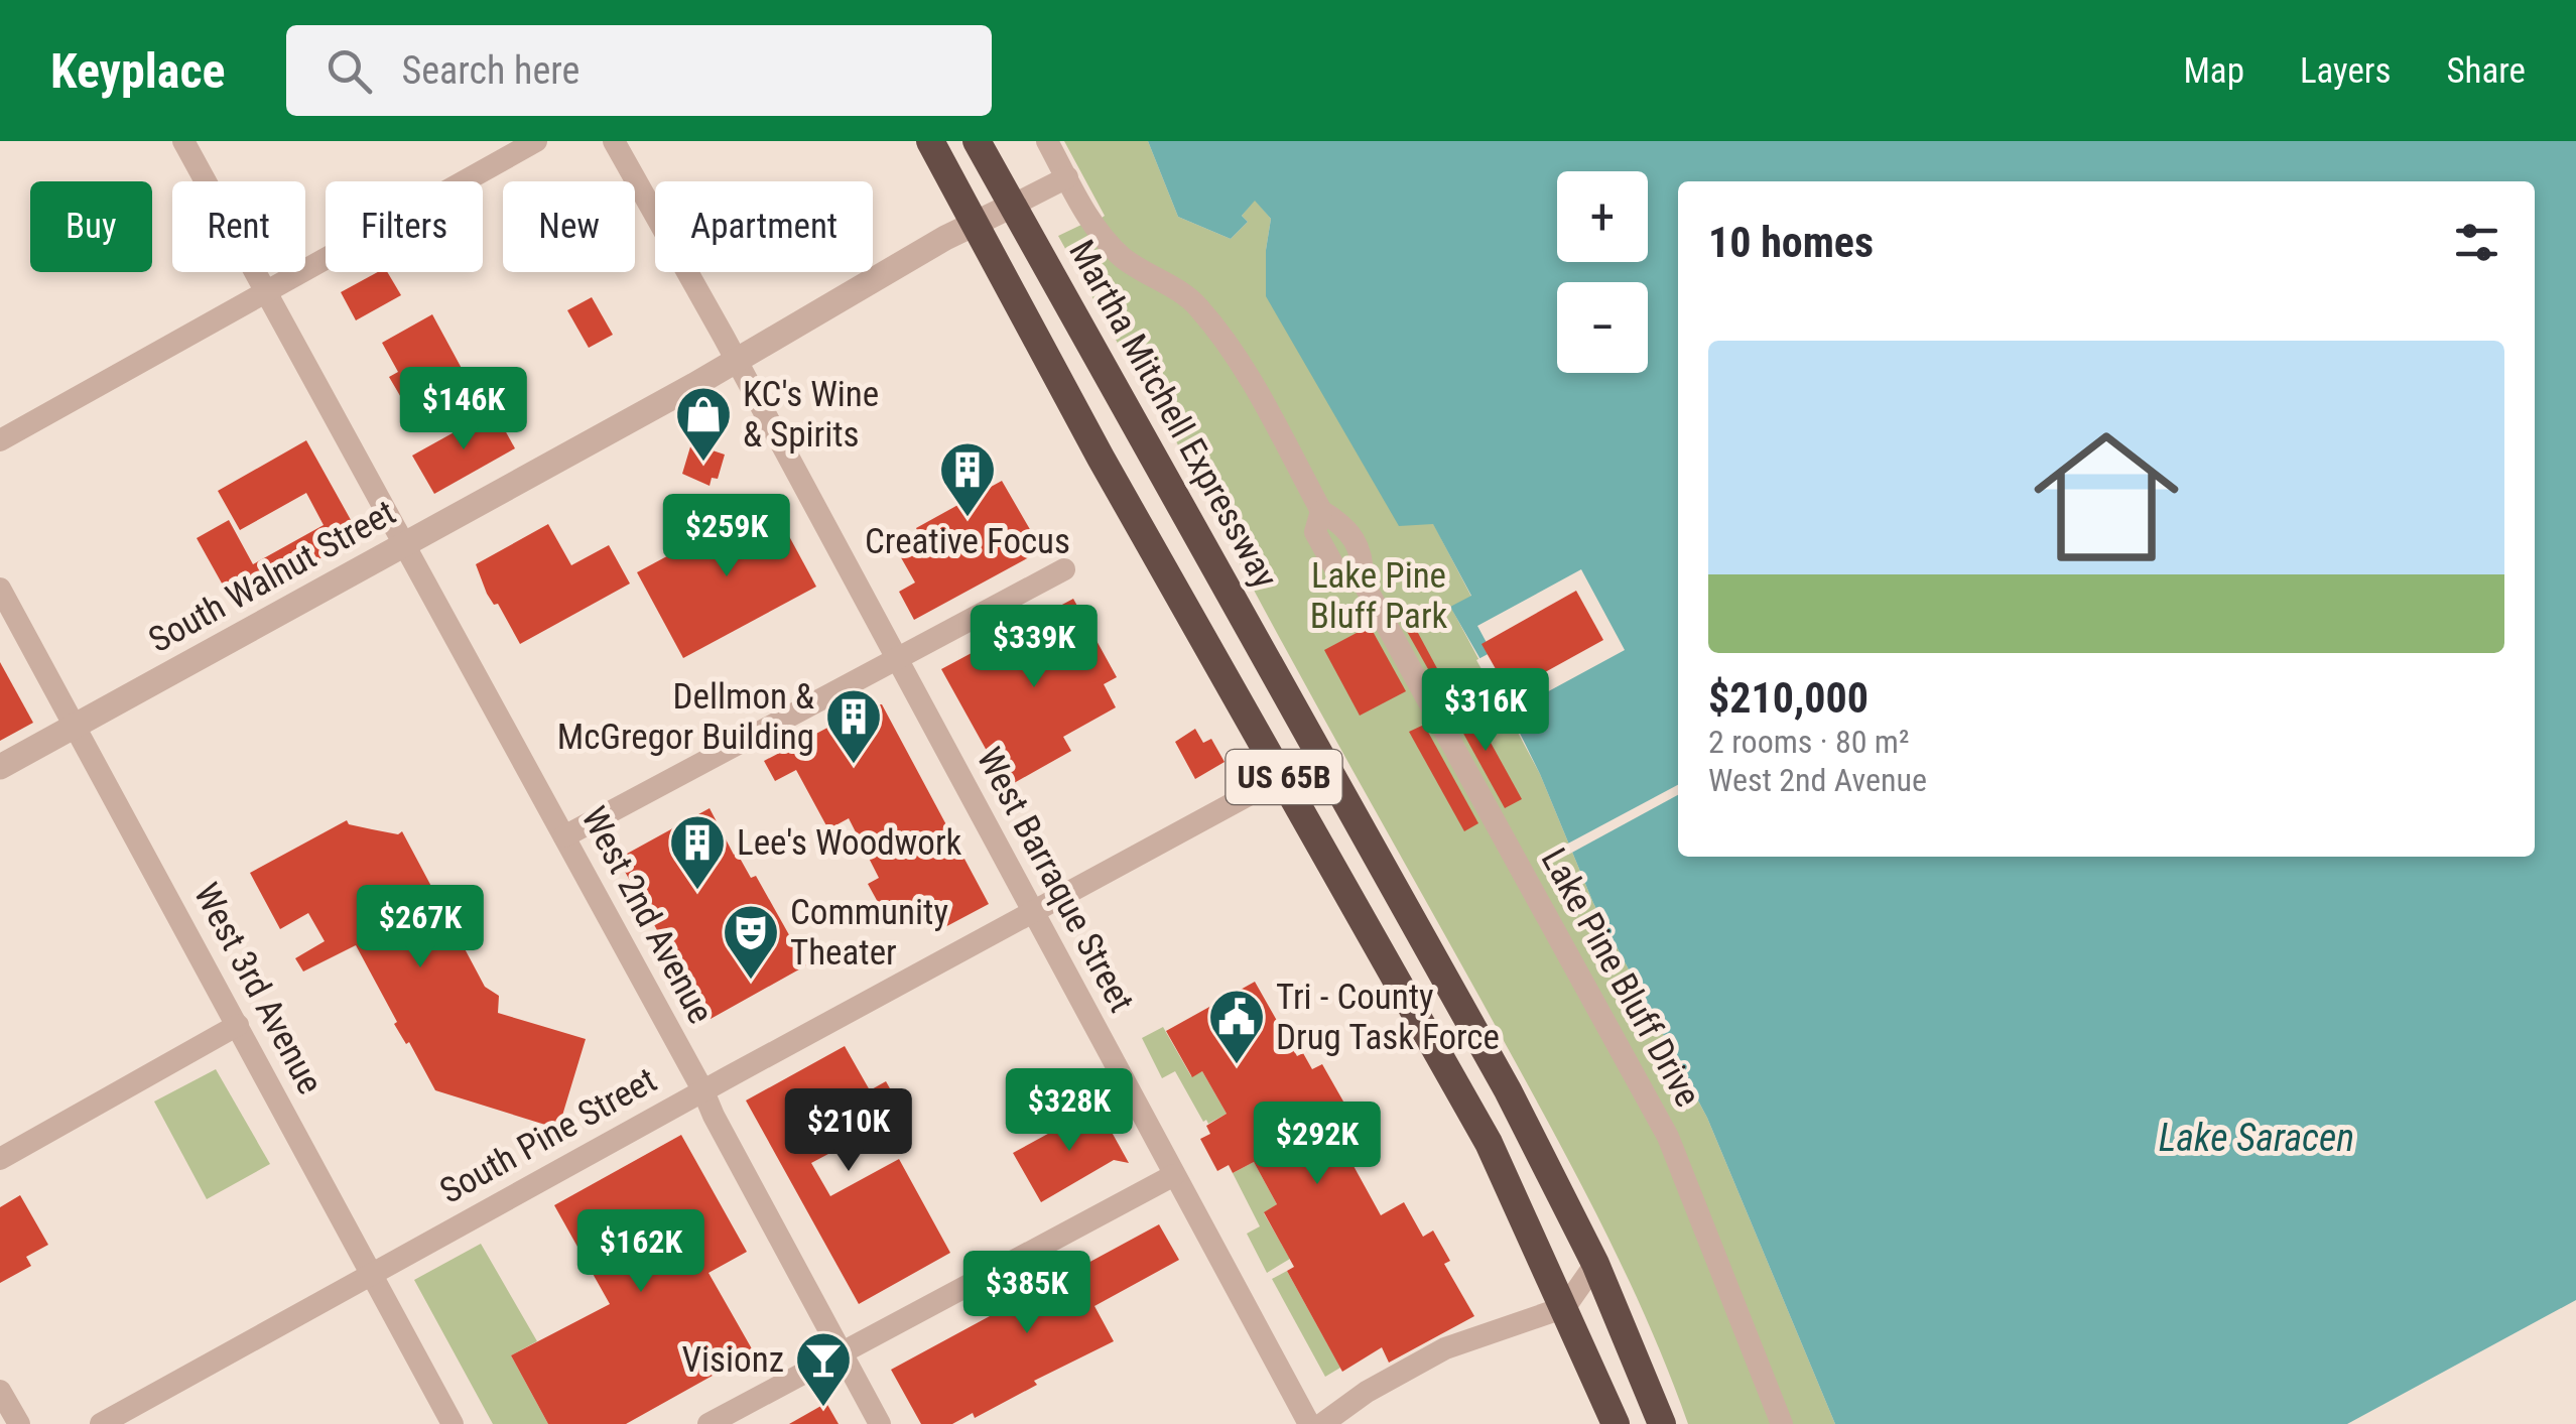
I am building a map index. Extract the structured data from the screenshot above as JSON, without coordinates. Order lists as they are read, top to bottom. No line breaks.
{"streets":{"highway":["Martha Mitchell Expressway","US 65B"],"street":["South Walnut Street","West Barraque Street","West 2nd Avenue","Lake Pine Bluff Drive","West 3rd Avenue","South Pine Street"]},"crossings":[["Martha Mitchell Expressway","South Walnut Street"],["Martha Mitchell Expressway","South Pine Street"],["South Walnut Street","US 65B"],["South Walnut Street","West Barraque Street"],["South Walnut Street","West 2nd Avenue"],["South Walnut Street","West 3rd Avenue"],["US 65B","South Pine Street"],["West Barraque Street","South Pine Street"],["West 2nd Avenue","South Pine Street"],["West 3rd Avenue","South Pine Street"]],"water":["Lake Saracen"],"parks":["Lake Pine Bluff Park"],"places":{"shop":["KC's Wine & Spirits"],"building":["Creative Focus","Dellmon & McGregor Building","Lee's Woodwork"],"theatre":["Community Theater"],"public building":["Tri - County Drug Task Force"],"bar":["Visionz"]},"page":{"header":"Keyplace","search":"Search here","nav":["Map","Layers","Share"],"map_buttons":["+","−"],"chip":["Buy","Rent","Filters","New","Apartment"],"heading":"10 homes","list":[{"name":"$210,000","note":"2 rooms · 80 m² · West 2nd Avenue"}],"price":["$146K","$259K","$339K","$316K","$267K","$328K","$210K","$292K","$162K","$385K"]}}
